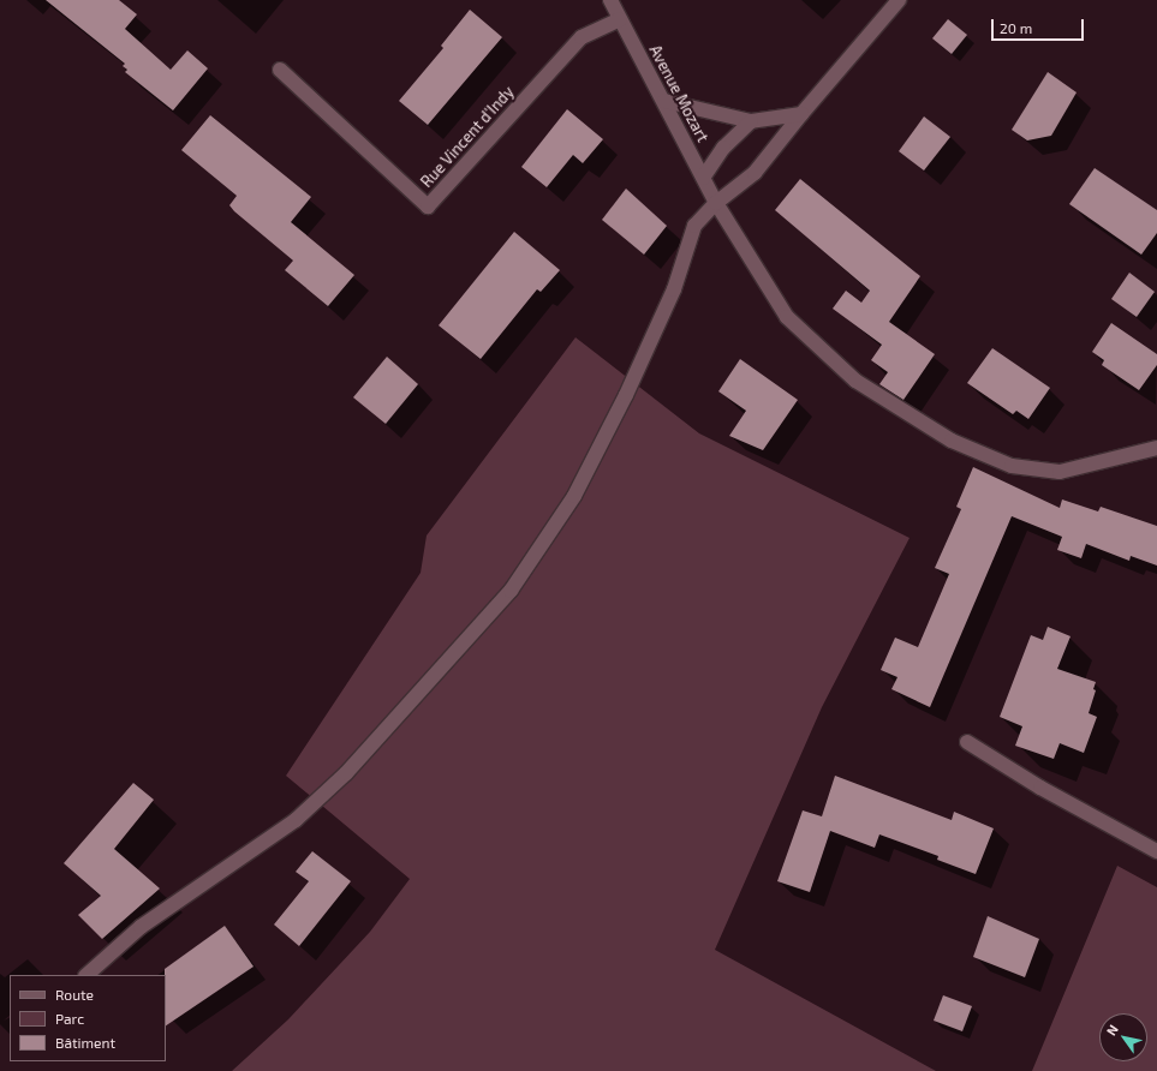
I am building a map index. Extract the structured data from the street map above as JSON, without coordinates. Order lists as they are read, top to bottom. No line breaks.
{"streets":{"street":["Avenue Mozart","Rue Vincent d'Indy"]},"crossings":[["Avenue Mozart","Rue Vincent d'Indy"]],"legend":["Route","Parc","Bâtiment"],"scale_bar":"20 m","north":"top left"}
